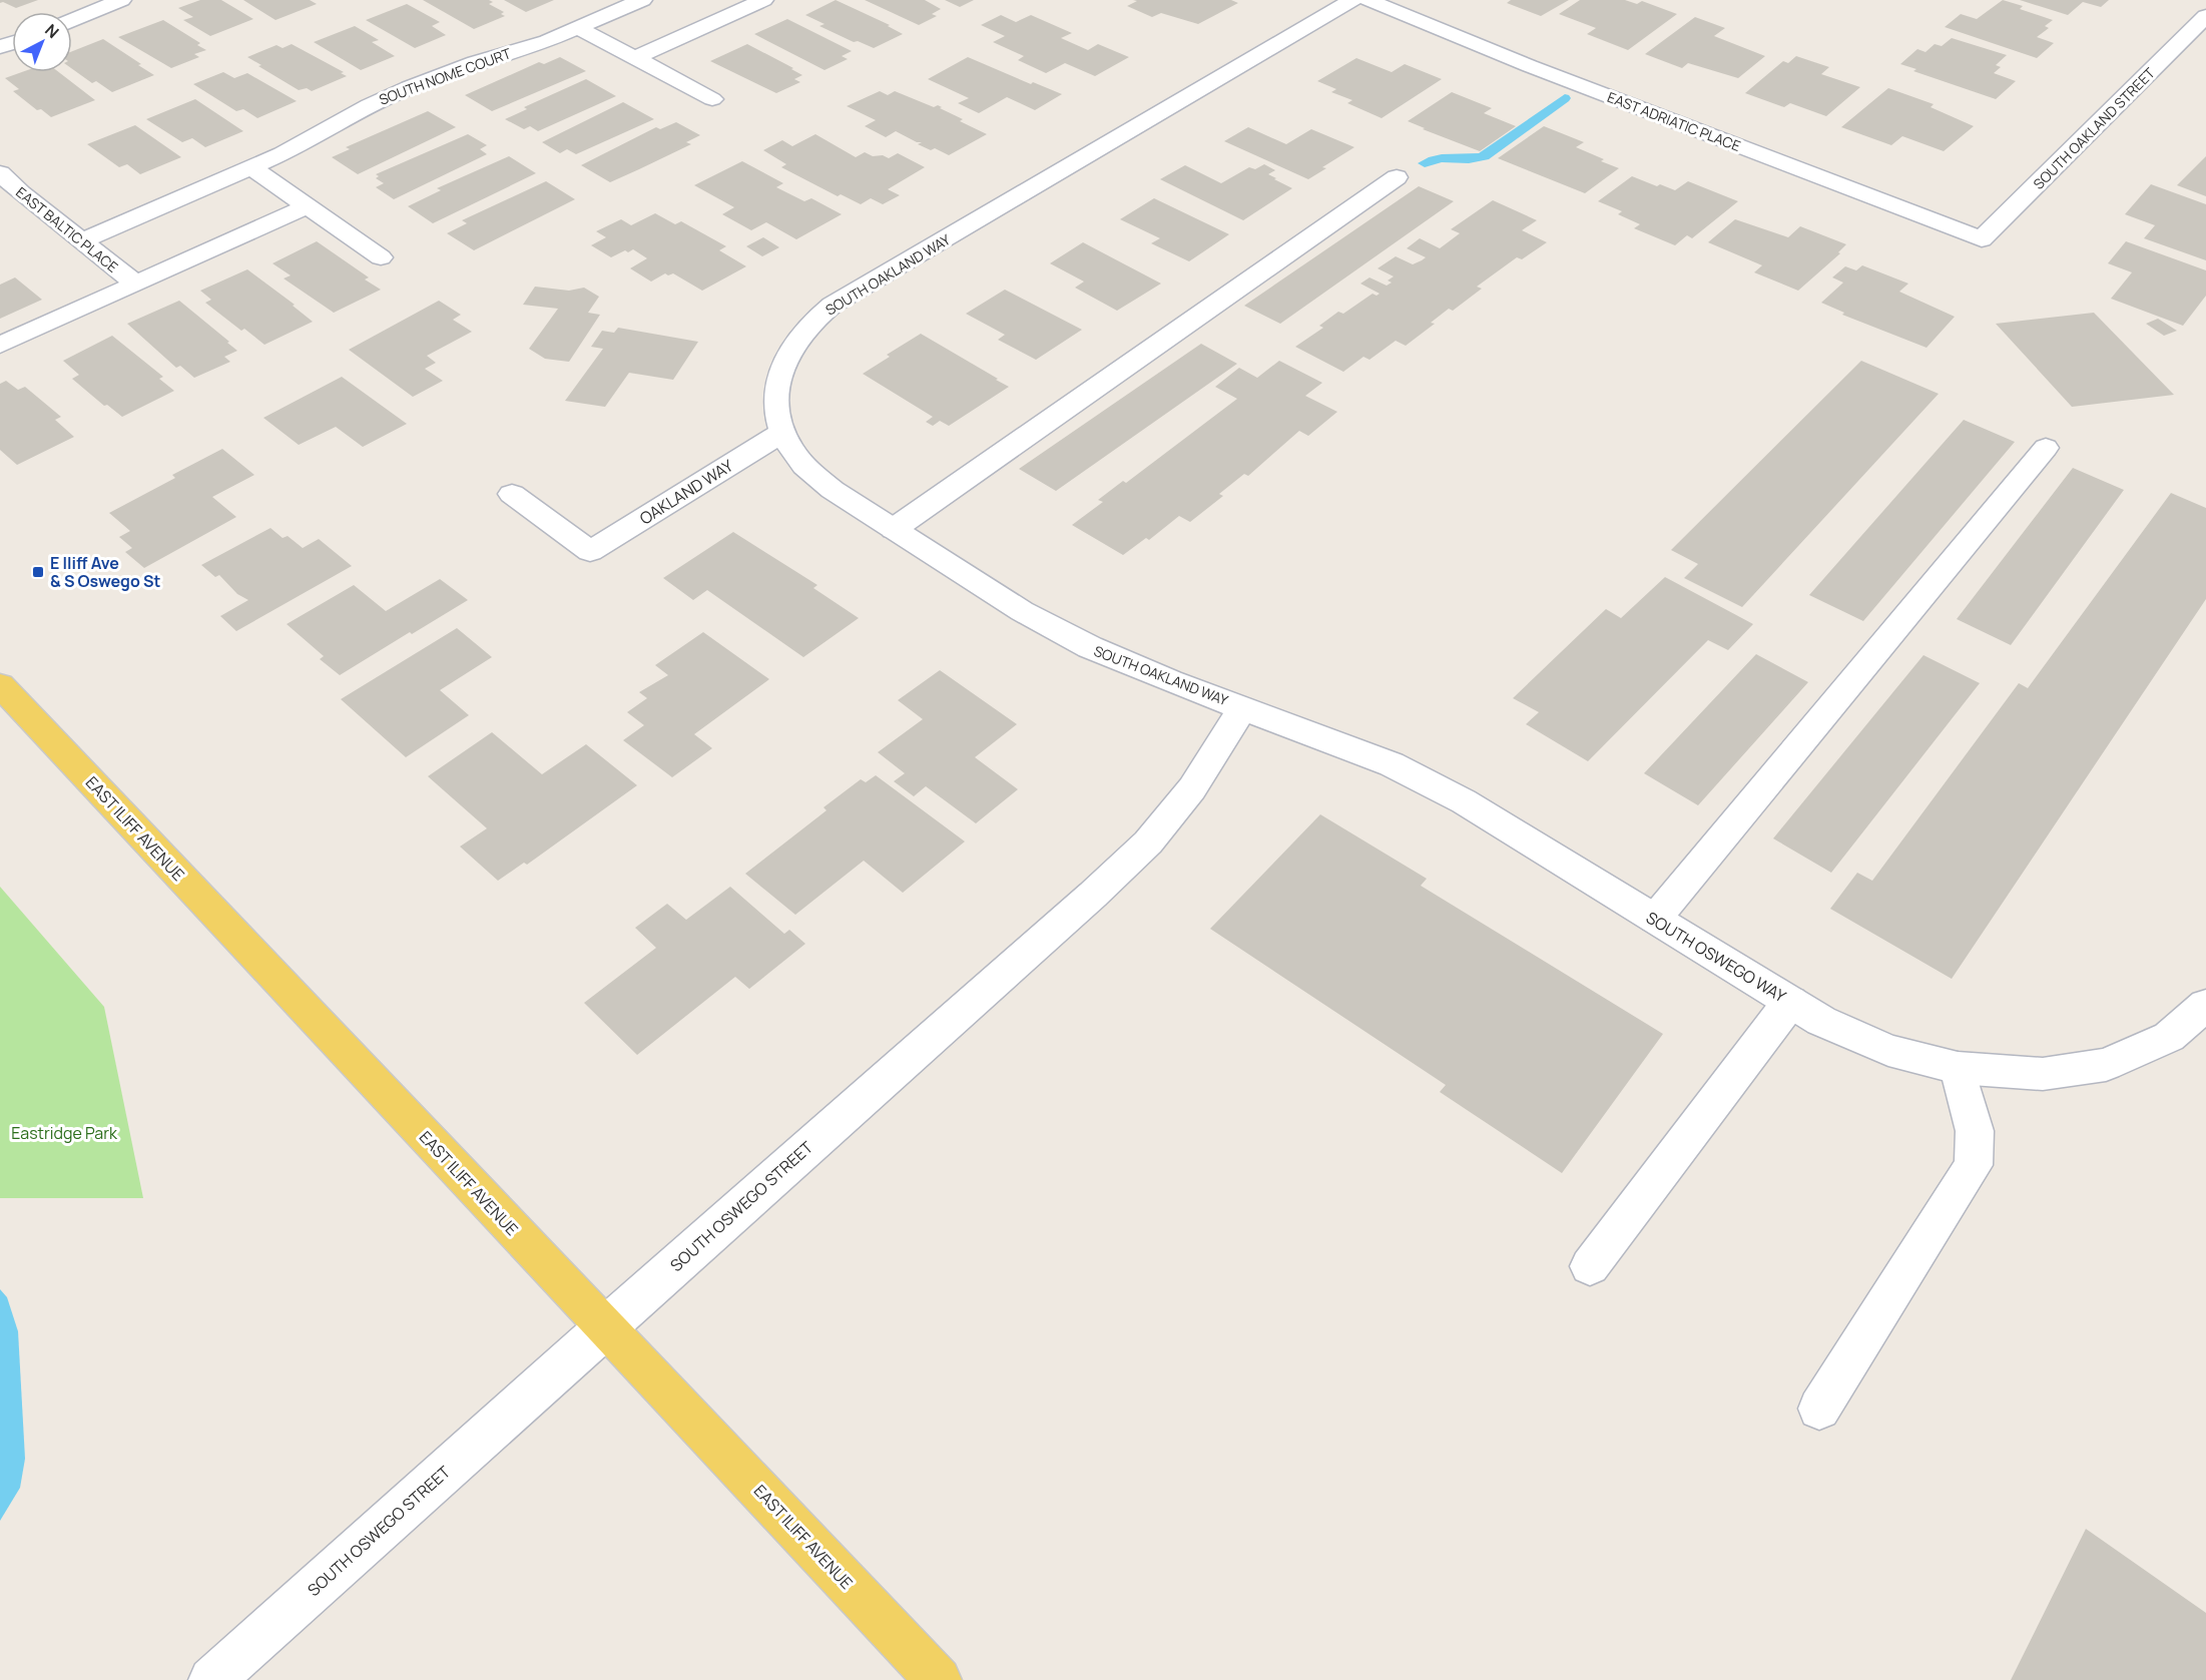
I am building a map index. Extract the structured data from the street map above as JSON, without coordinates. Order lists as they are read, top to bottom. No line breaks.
{"streets":{"main road":["EAST ILIFF AVENUE"],"street":["SOUTH NOME COURT","EAST ADRIATIC PLACE","SOUTH OAKLAND STREET","EAST BALTIC PLACE","SOUTH OAKLAND WAY","OAKLAND WAY","SOUTH OSWEGO WAY","SOUTH OSWEGO STREET"]},"crossings":[["SOUTH NOME COURT","EAST BALTIC PLACE"],["EAST ADRIATIC PLACE","SOUTH OAKLAND STREET"],["SOUTH OAKLAND WAY","OAKLAND WAY"],["SOUTH OAKLAND WAY","SOUTH OSWEGO WAY"],["SOUTH OAKLAND WAY","SOUTH OSWEGO STREET"],["EAST ILIFF AVENUE","SOUTH OSWEGO STREET"],["SOUTH OSWEGO WAY","SOUTH OSWEGO STREET"]],"parks":["Eastridge Park"],"places":{"transit":["E Iliff Ave & S Oswego St"]},"north":"top right"}
